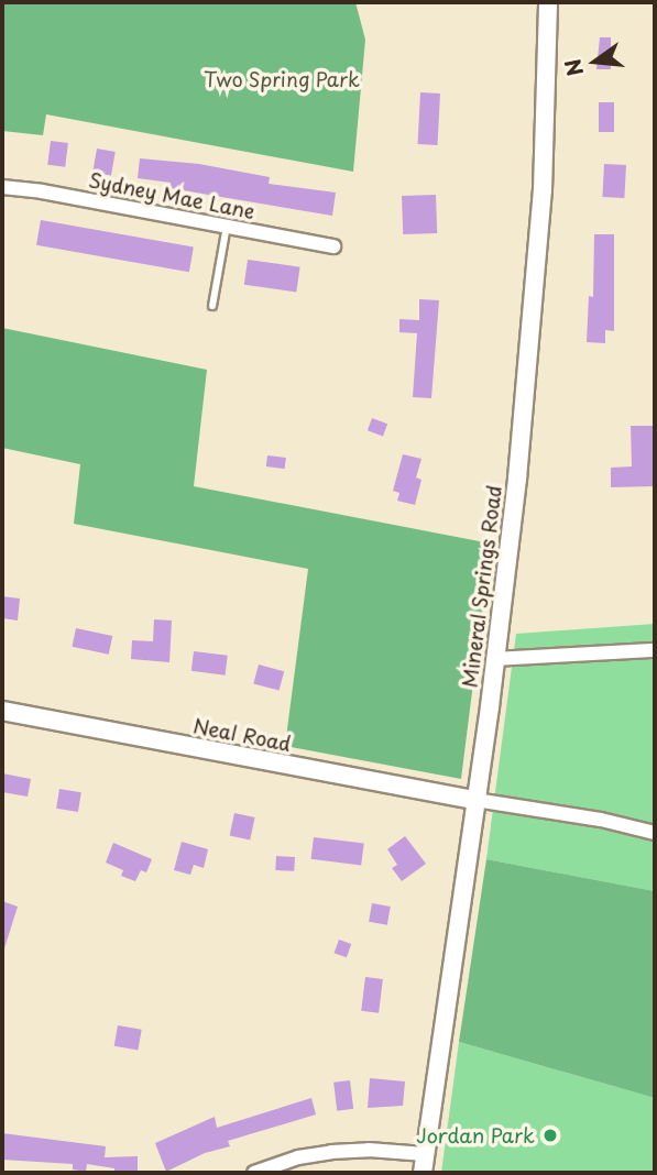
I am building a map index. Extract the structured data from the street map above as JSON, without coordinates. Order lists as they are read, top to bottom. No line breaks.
{"streets":{"street":["Sydney Mae Lane","Mineral Springs Road","Neal Road"]},"crossings":[["Mineral Springs Road","Neal Road"]],"parks":["Two Spring Park"],"places":["Jordan Park"],"north":"left"}
